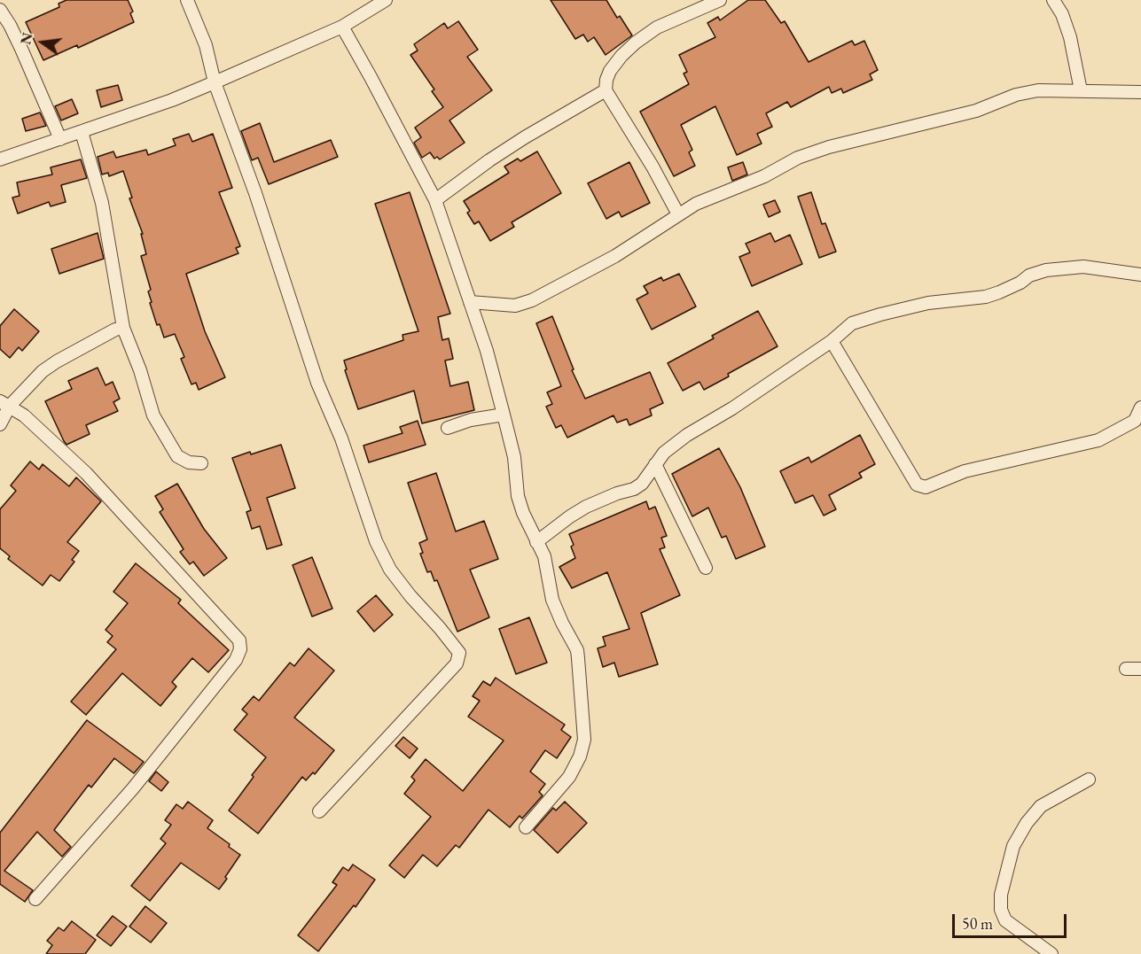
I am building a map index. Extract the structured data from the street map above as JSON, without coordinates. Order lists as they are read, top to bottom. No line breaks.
{"scale_bar":"50 m","north":"left"}
